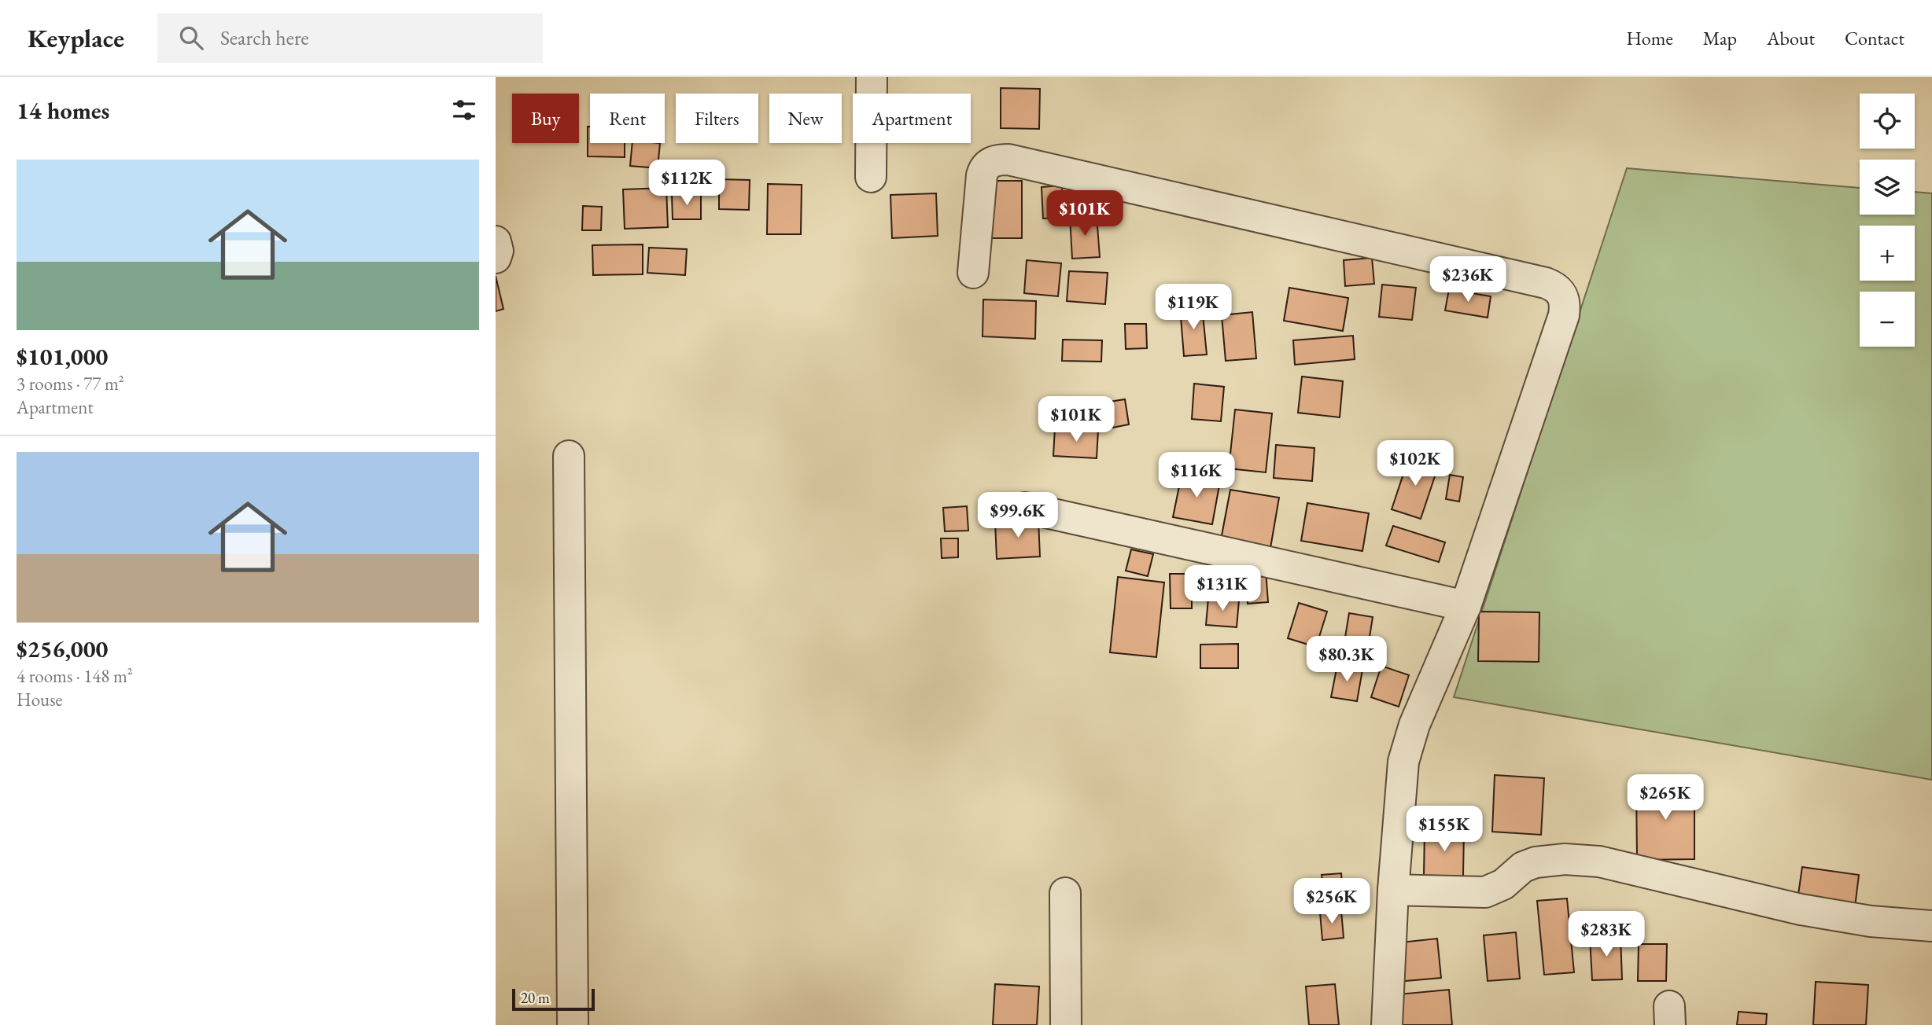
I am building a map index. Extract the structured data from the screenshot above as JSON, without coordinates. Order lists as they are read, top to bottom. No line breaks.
{"scale_bar":"20 m","page":{"header":"Keyplace","search":"Search here","nav":["Home","Map","About","Contact"],"heading":"14 homes","map_buttons":["+","−"],"chip":["Buy","Rent","Filters","New","Apartment"],"list":[{"name":"$101,000","note":"3 rooms · 77 m² · Apartment"},{"name":"$256,000","note":"4 rooms · 148 m² · House"}],"price":["$112K","$101K","$236K","$119K","$101K","$102K","$116K","$99.6K","$131K","$80.3K","$265K","$155K","$256K","$283K"],"scale":"20 m"}}
